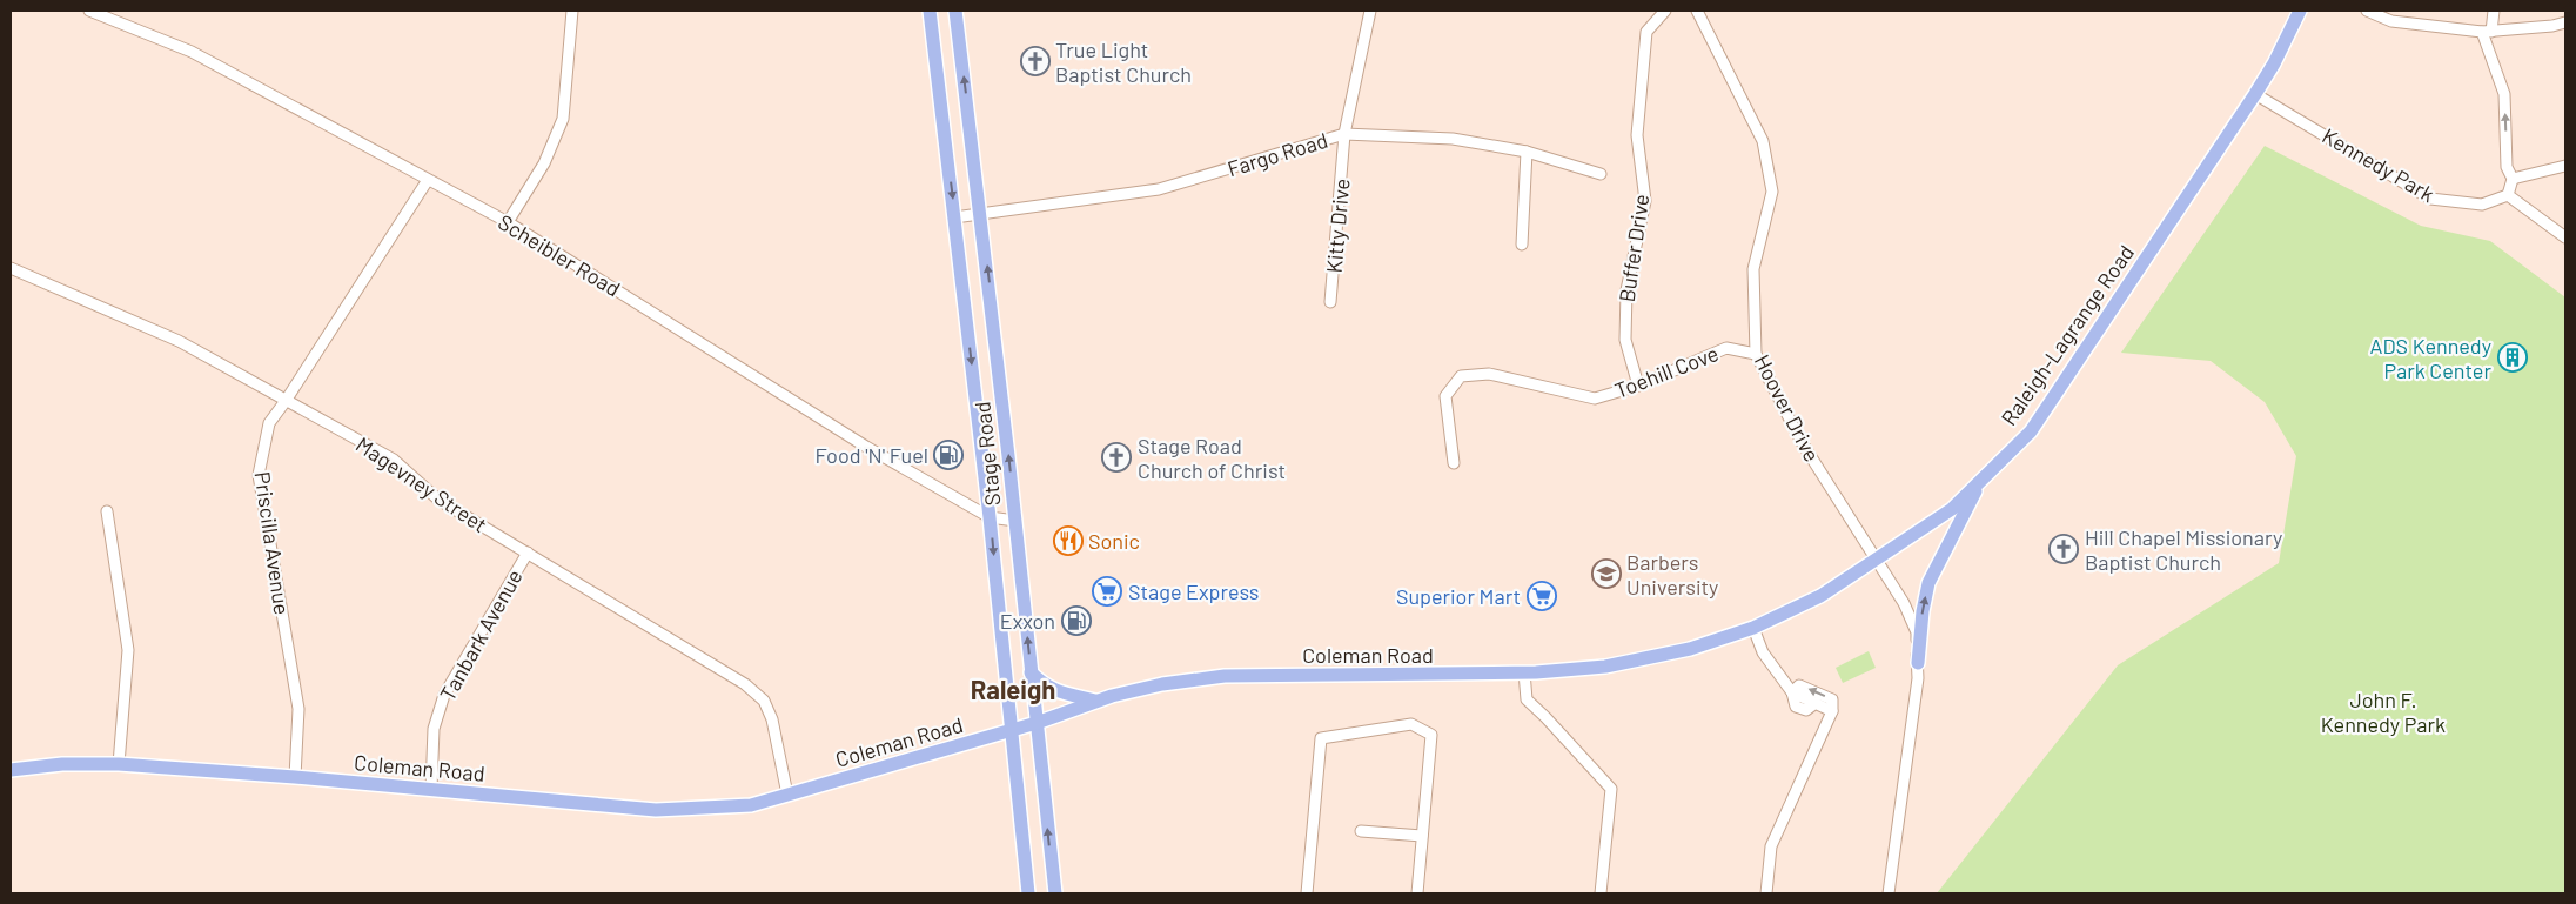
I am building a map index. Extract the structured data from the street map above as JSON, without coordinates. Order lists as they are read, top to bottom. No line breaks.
{"streets":{"main road":["Raleigh-Lagrange Road","Stage Road","Coleman Road"],"street":["Fargo Road","Kennedy Park","Kitty Drive","Buffer Drive","Scheibler Road","Toehill Cove","Hoover Drive","Magevney Street","Priscilla Avenue","Tanbark Avenue"]},"crossings":[["Fargo Road","Kitty Drive"],["Fargo Road","Stage Road"],["Kennedy Park","Raleigh-Lagrange Road"],["Buffer Drive","Toehill Cove"],["Scheibler Road","Stage Road"],["Scheibler Road","Priscilla Avenue"],["Raleigh-Lagrange Road","Hoover Drive"],["Raleigh-Lagrange Road","Coleman Road"],["Toehill Cove","Hoover Drive"],["Hoover Drive","Coleman Road"],["Stage Road","Coleman Road"],["Magevney Street","Priscilla Avenue"],["Magevney Street","Tanbark Avenue"],["Magevney Street","Coleman Road"],["Priscilla Avenue","Coleman Road"],["Tanbark Avenue","Coleman Road"]],"districts":["Raleigh"],"parks":["John F. Kennedy Park"],"places":{"church":["True Light Baptist Church","Stage Road Church of Christ","Hill Chapel Missionary Baptist Church"],"building":["ADS Kennedy Park Center"],"fuel station":["Food 'N' Fuel","Exxon"],"restaurant":["Sonic"],"school or university":["Barbers University"],"supermarket":["Stage Express","Superior Mart"]}}
